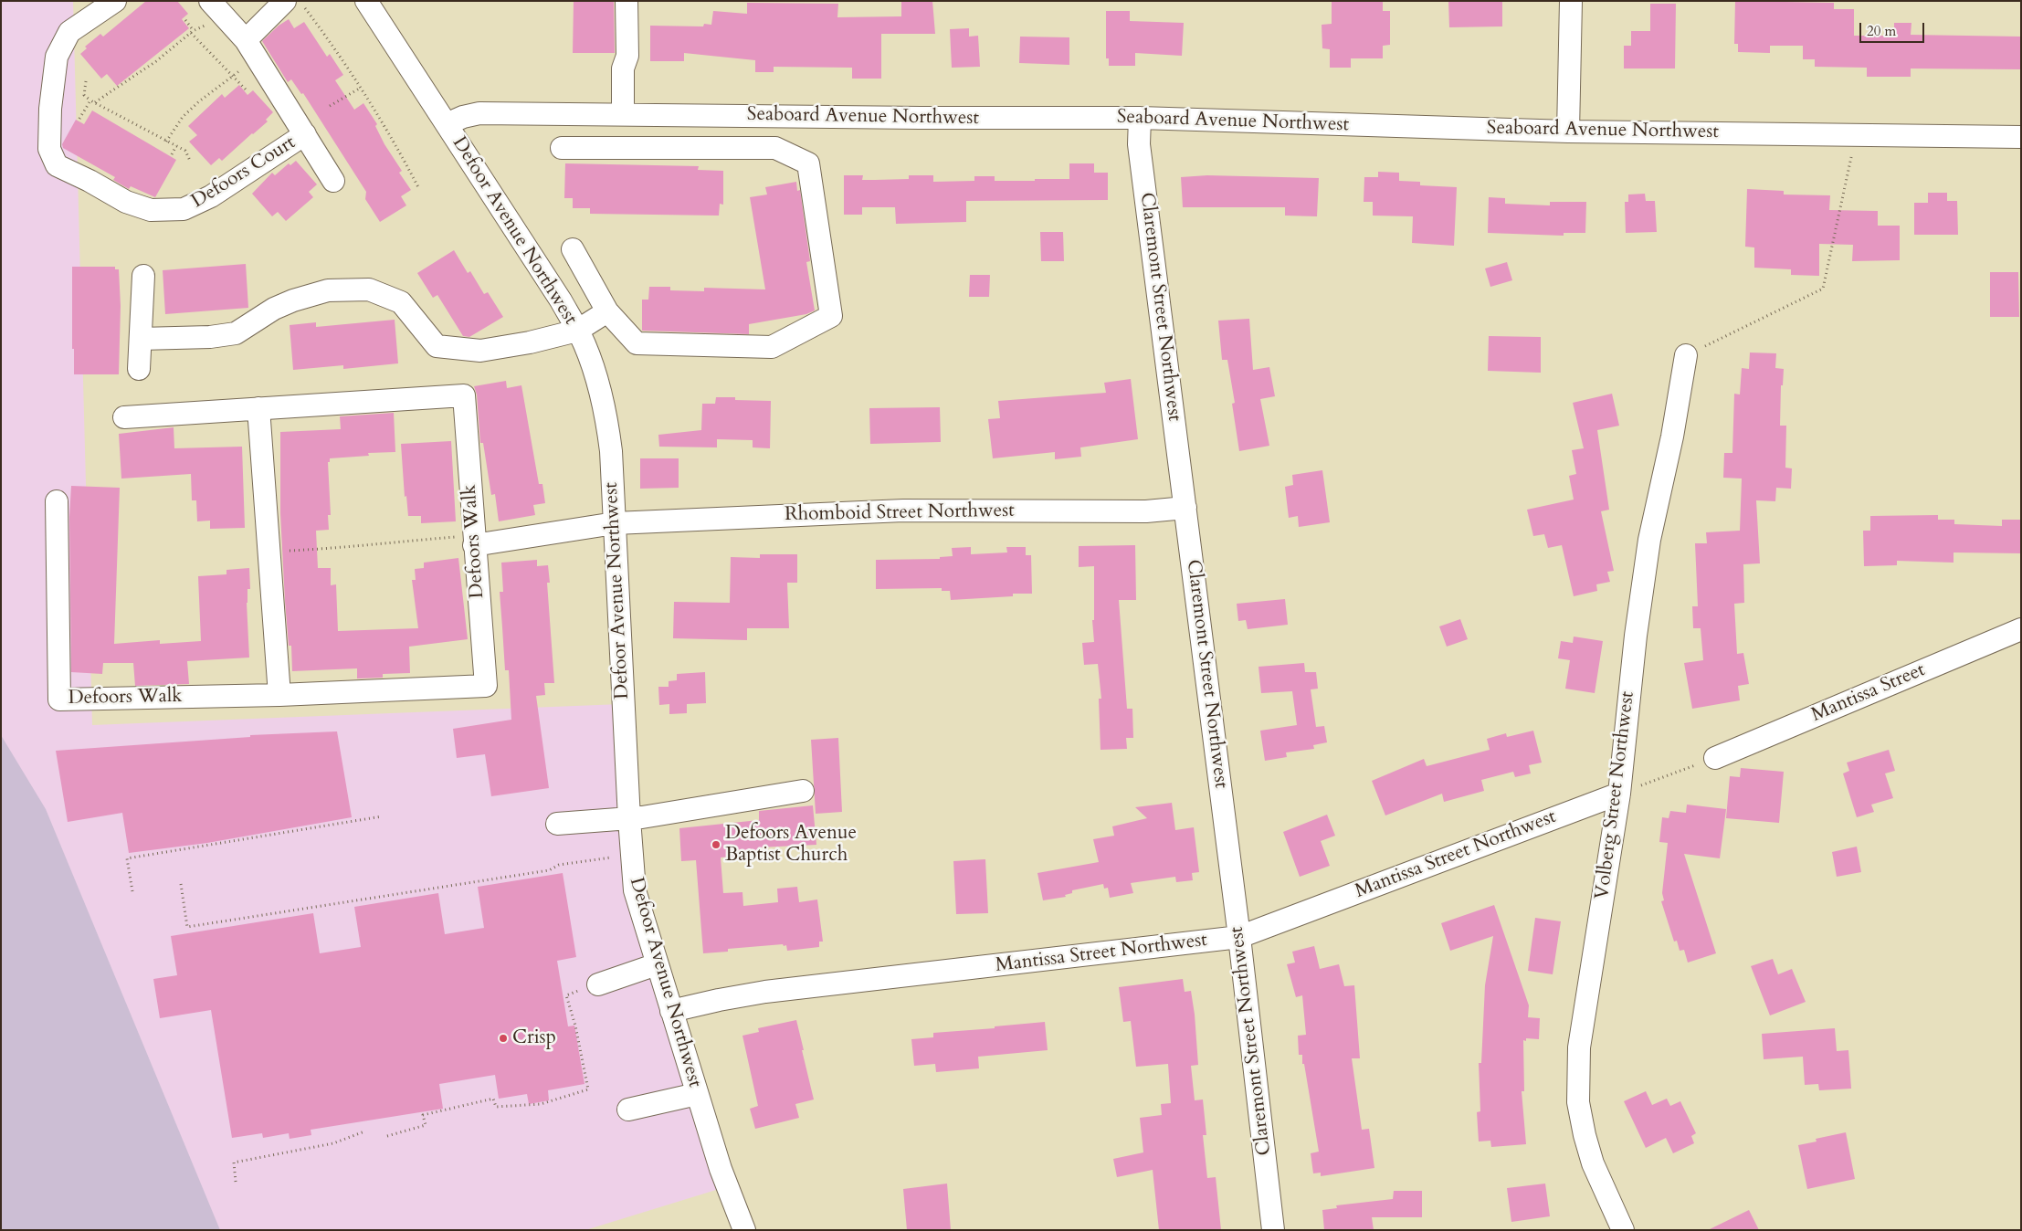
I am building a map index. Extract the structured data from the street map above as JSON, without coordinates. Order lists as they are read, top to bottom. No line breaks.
{"streets":{"street":["Seaboard Avenue Northwest","Defoors Court","Defoor Avenue Northwest","Claremont Street Northwest","Rhomboid Street Northwest","Defoors Walk","Mantissa Street","Volberg Street Northwest","Mantissa Street Northwest"]},"crossings":[["Seaboard Avenue Northwest","Defoor Avenue Northwest"],["Seaboard Avenue Northwest","Claremont Street Northwest"],["Defoor Avenue Northwest","Rhomboid Street Northwest"],["Defoor Avenue Northwest","Mantissa Street Northwest"],["Claremont Street Northwest","Rhomboid Street Northwest"],["Claremont Street Northwest","Mantissa Street Northwest"],["Rhomboid Street Northwest","Defoors Walk"],["Volberg Street Northwest","Mantissa Street Northwest"]],"places":["Defoors Avenue Baptist Church","Crisp"],"scale_bar":"20 m"}
